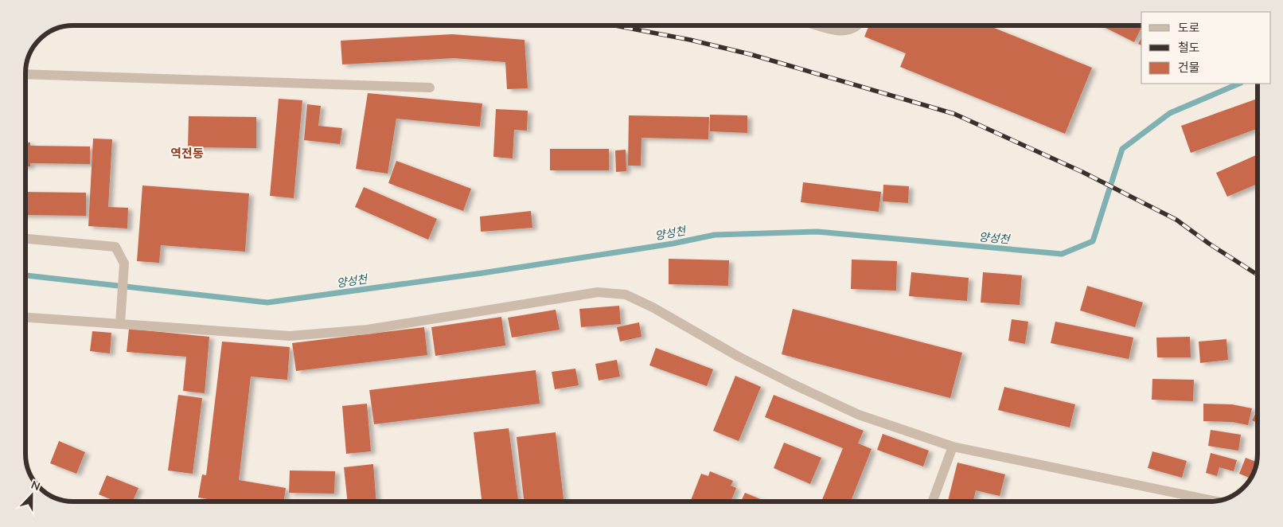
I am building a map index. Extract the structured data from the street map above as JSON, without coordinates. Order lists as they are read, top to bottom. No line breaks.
{"districts":["역전동"],"water":["양성천"],"legend":["도로","철도","건물"],"north":"top"}
